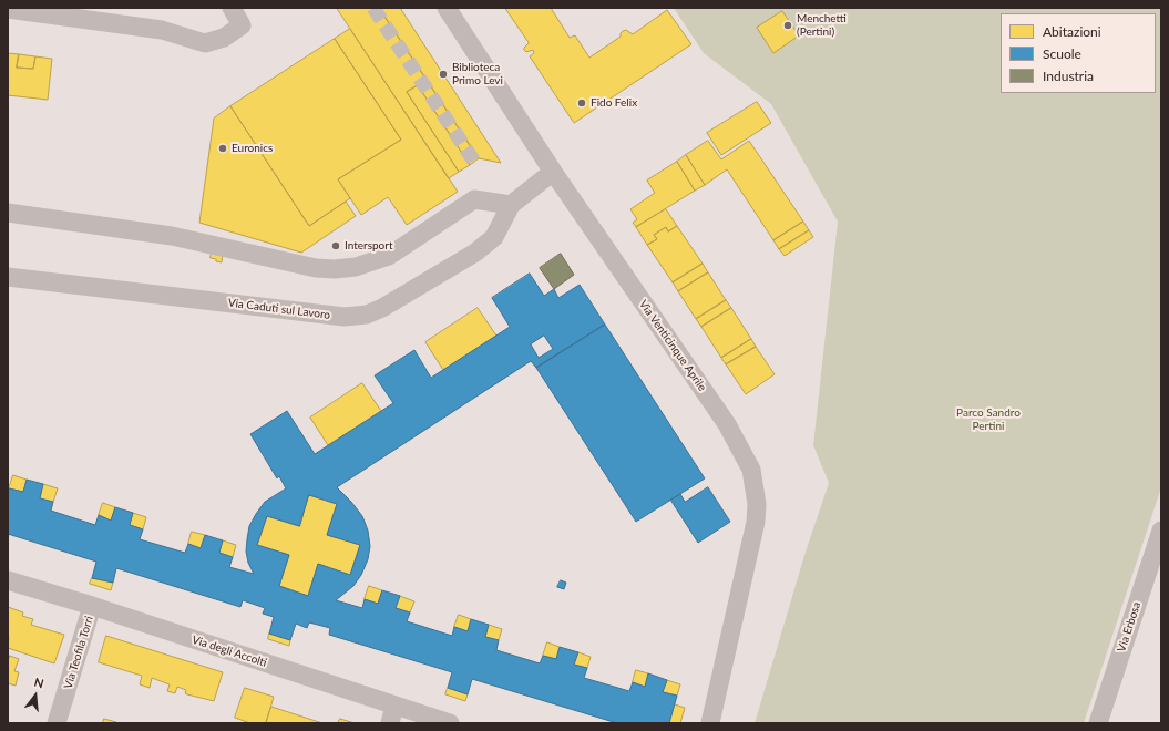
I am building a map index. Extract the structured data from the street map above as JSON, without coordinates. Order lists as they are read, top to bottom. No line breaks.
{"streets":{"street":["Via Caduti sul Lavoro","Via Venticinque Aprile","Via Erbosa","Via degli Accolti","Via Teofila Torri"]},"crossings":[["Via Caduti sul Lavoro","Via Venticinque Aprile"],["Via degli Accolti","Via Teofila Torri"]],"parks":["Parco Sandro Pertini"],"places":["Menchetti (Pertini)","Biblioteca Primo Levi","Fido Felix","Euronics","Intersport"],"legend":["Abitazioni","Scuole","Industria"],"north":"top"}
